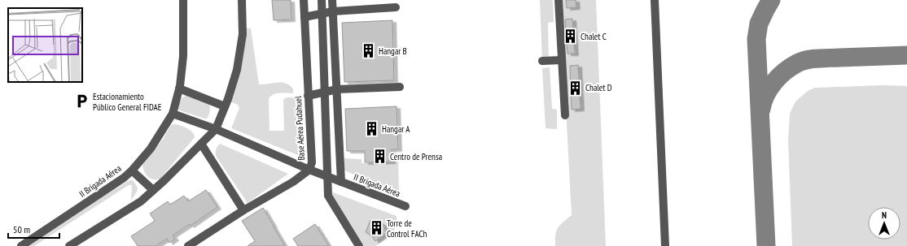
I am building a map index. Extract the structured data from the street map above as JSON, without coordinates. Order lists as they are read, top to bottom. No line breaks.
{"streets":{"street":["Base Aérea Pudahuel","II Brigada Aérea"]},"crossings":[["Base Aérea Pudahuel","II Brigada Aérea"]],"places":{"building":["Chalet C","Hangar B","Chalet D","Hangar A","Centro de Prensa","Torre de Control FACh"],"parking":["Estacionamiento Público General FIDAE"]},"scale_bar":"50 m","north":"top"}
